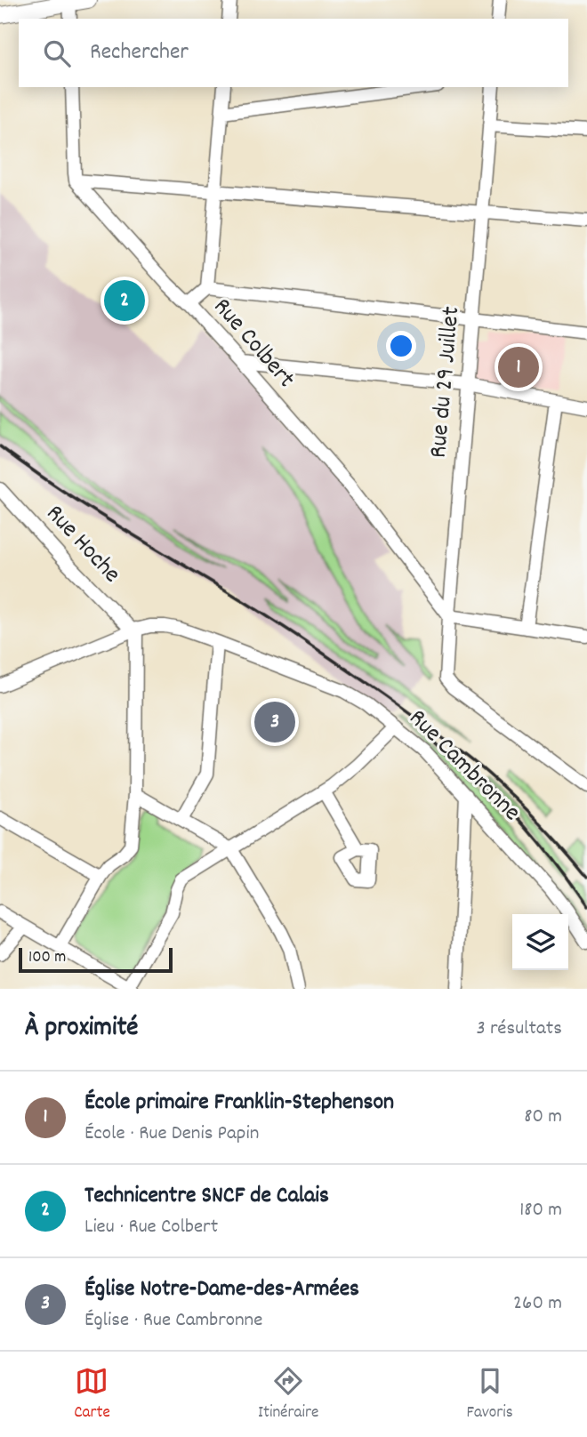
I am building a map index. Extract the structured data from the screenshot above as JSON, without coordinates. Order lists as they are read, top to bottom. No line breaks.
{"streets":{"street":["Rue Colbert","Rue du 29 Juillet","Rue Hoche","Rue Cambronne"]},"crossings":[["Rue Colbert","Rue du 29 Juillet"],["Rue Hoche","Rue Cambronne"]],"scale_bar":"100 m","page":{"search":"Rechercher","pins":["2","1","3"],"scale":"100 m","heading":["À proximité","3 résultats"],"list":[{"mark":"1","name":"École primaire Franklin-Stephenson","note":"École · Rue Denis Papin","value":"80 m"},{"mark":"2","name":"Technicentre SNCF de Calais","note":"Lieu · Rue Colbert","value":"180 m"},{"mark":"3","name":"Église Notre-Dame-des-Armées","note":"Église · Rue Cambronne","value":"260 m"}],"nav":["Carte","Itinéraire","Favoris"]}}
